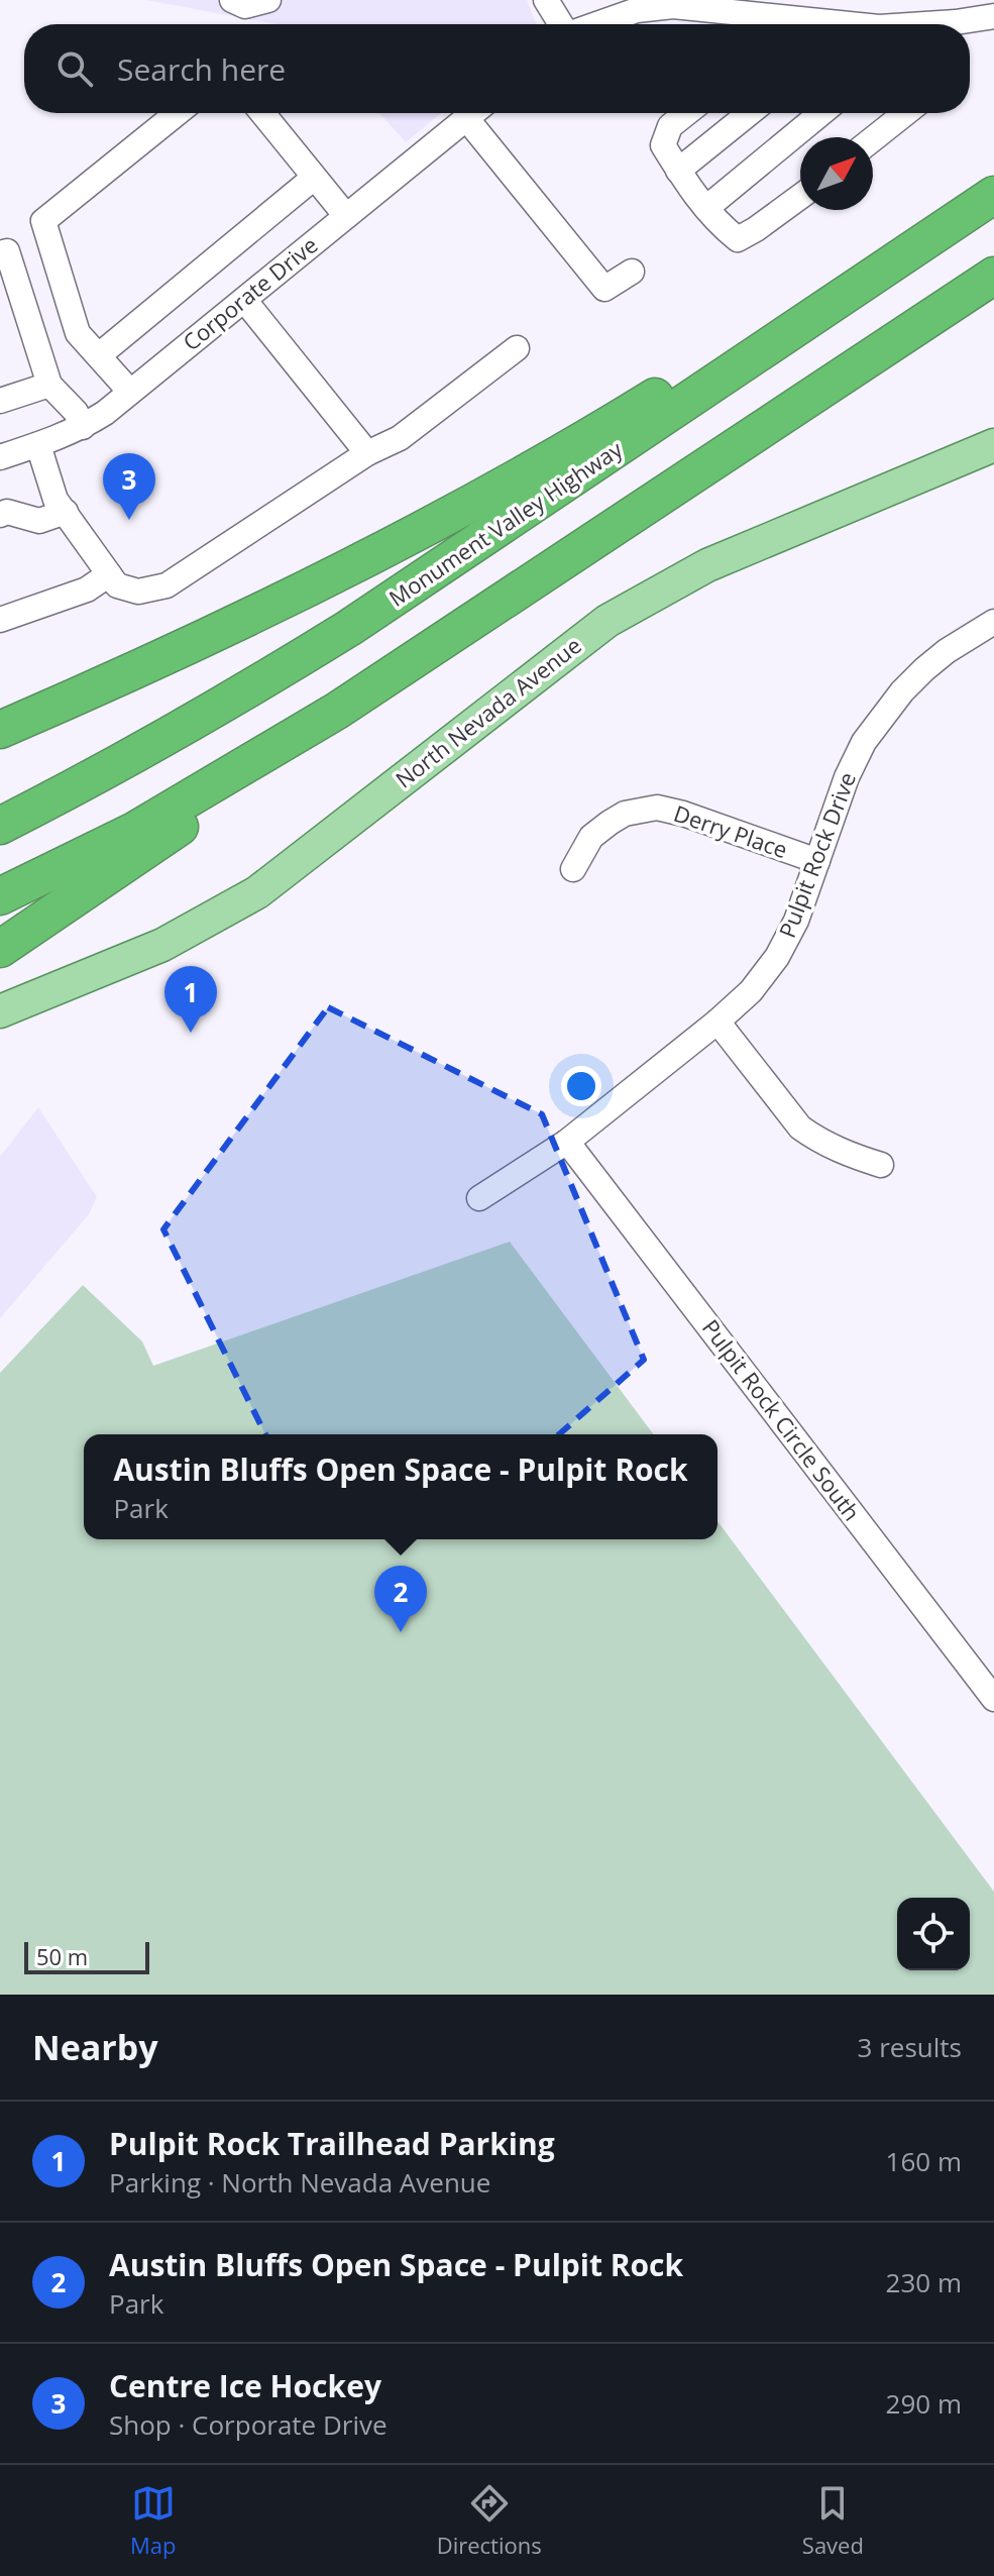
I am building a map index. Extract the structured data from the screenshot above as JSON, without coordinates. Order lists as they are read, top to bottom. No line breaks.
{"streets":{"highway":["Monument Valley Highway"],"main road":["North Nevada Avenue"],"street":["Corporate Drive","Derry Place","Pulpit Rock Drive","Pulpit Rock Circle South"]},"crossings":[["Derry Place","Pulpit Rock Drive"],["Pulpit Rock Drive","Pulpit Rock Circle South"]],"scale_bar":"50 m","north":"top right","page":{"search":"Search here","pins":["3","1","2"],"popup":["Austin Bluffs Open Space - Pulpit Rock","Park"],"scale":"50 m","heading":["Nearby","3 results"],"list":[{"mark":"1","name":"Pulpit Rock Trailhead Parking","note":"Parking · North Nevada Avenue","value":"160 m"},{"mark":"2","name":"Austin Bluffs Open Space - Pulpit Rock","note":"Park","value":"230 m"},{"mark":"3","name":"Centre Ice Hockey","note":"Shop · Corporate Drive","value":"290 m"}],"nav":["Map","Directions","Saved"]}}
